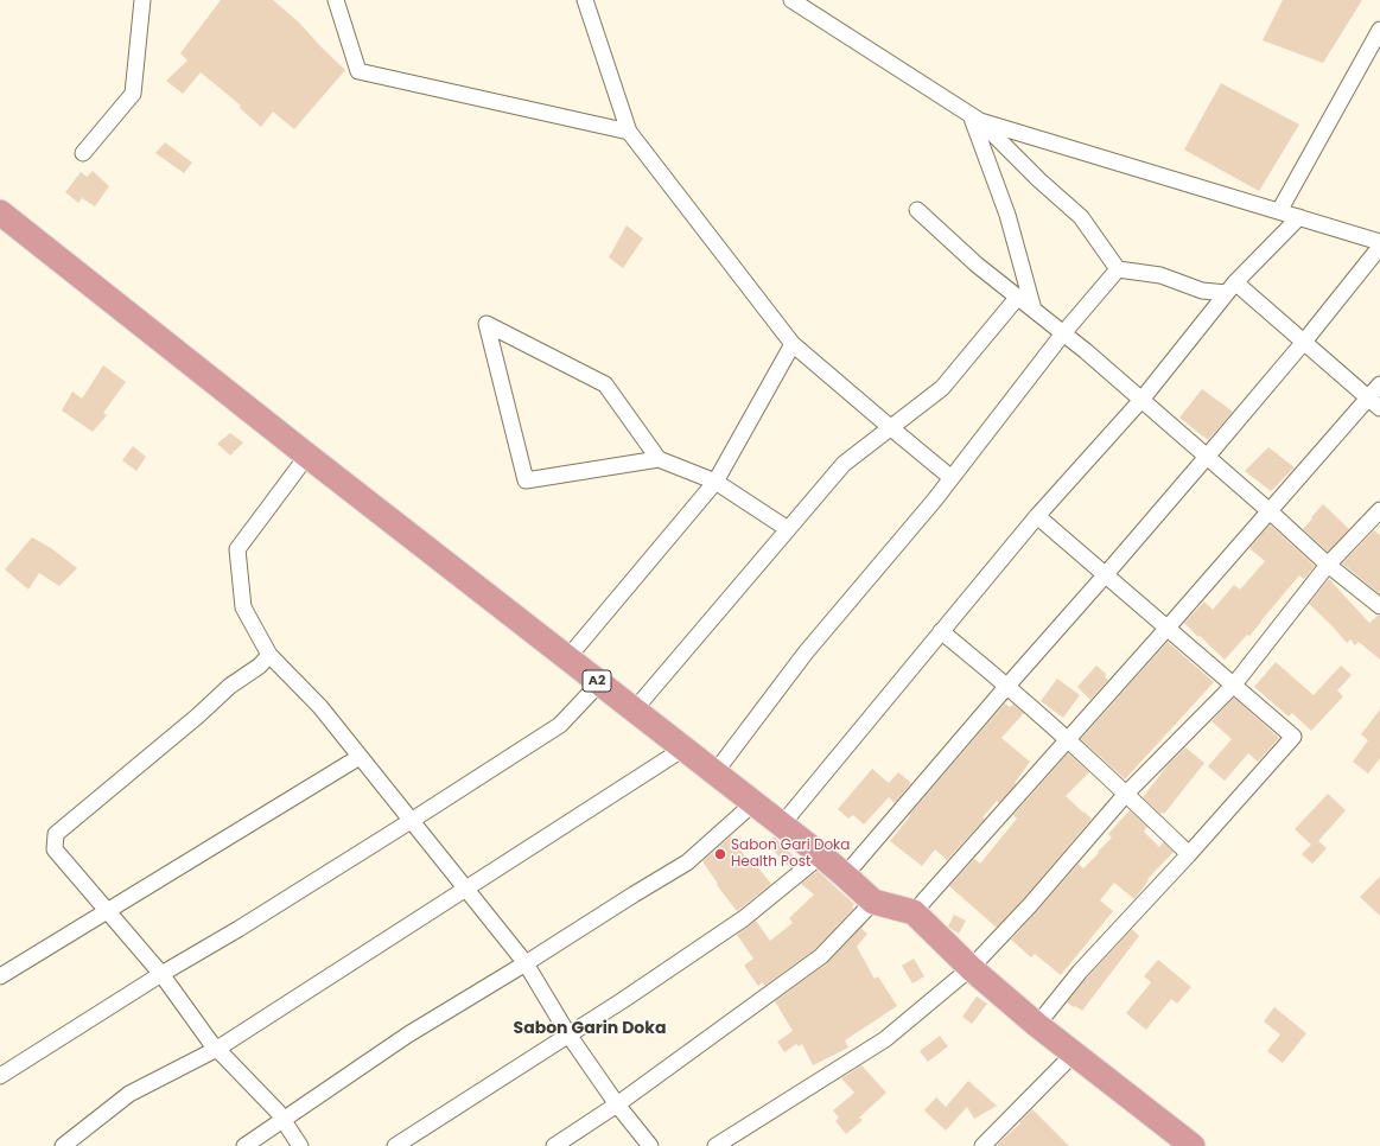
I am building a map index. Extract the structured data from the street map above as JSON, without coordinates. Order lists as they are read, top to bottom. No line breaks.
{"streets":{"highway":["A2"]},"districts":["Sabon Garin Doka"],"places":["Sabon Gari Doka Health Post"]}
